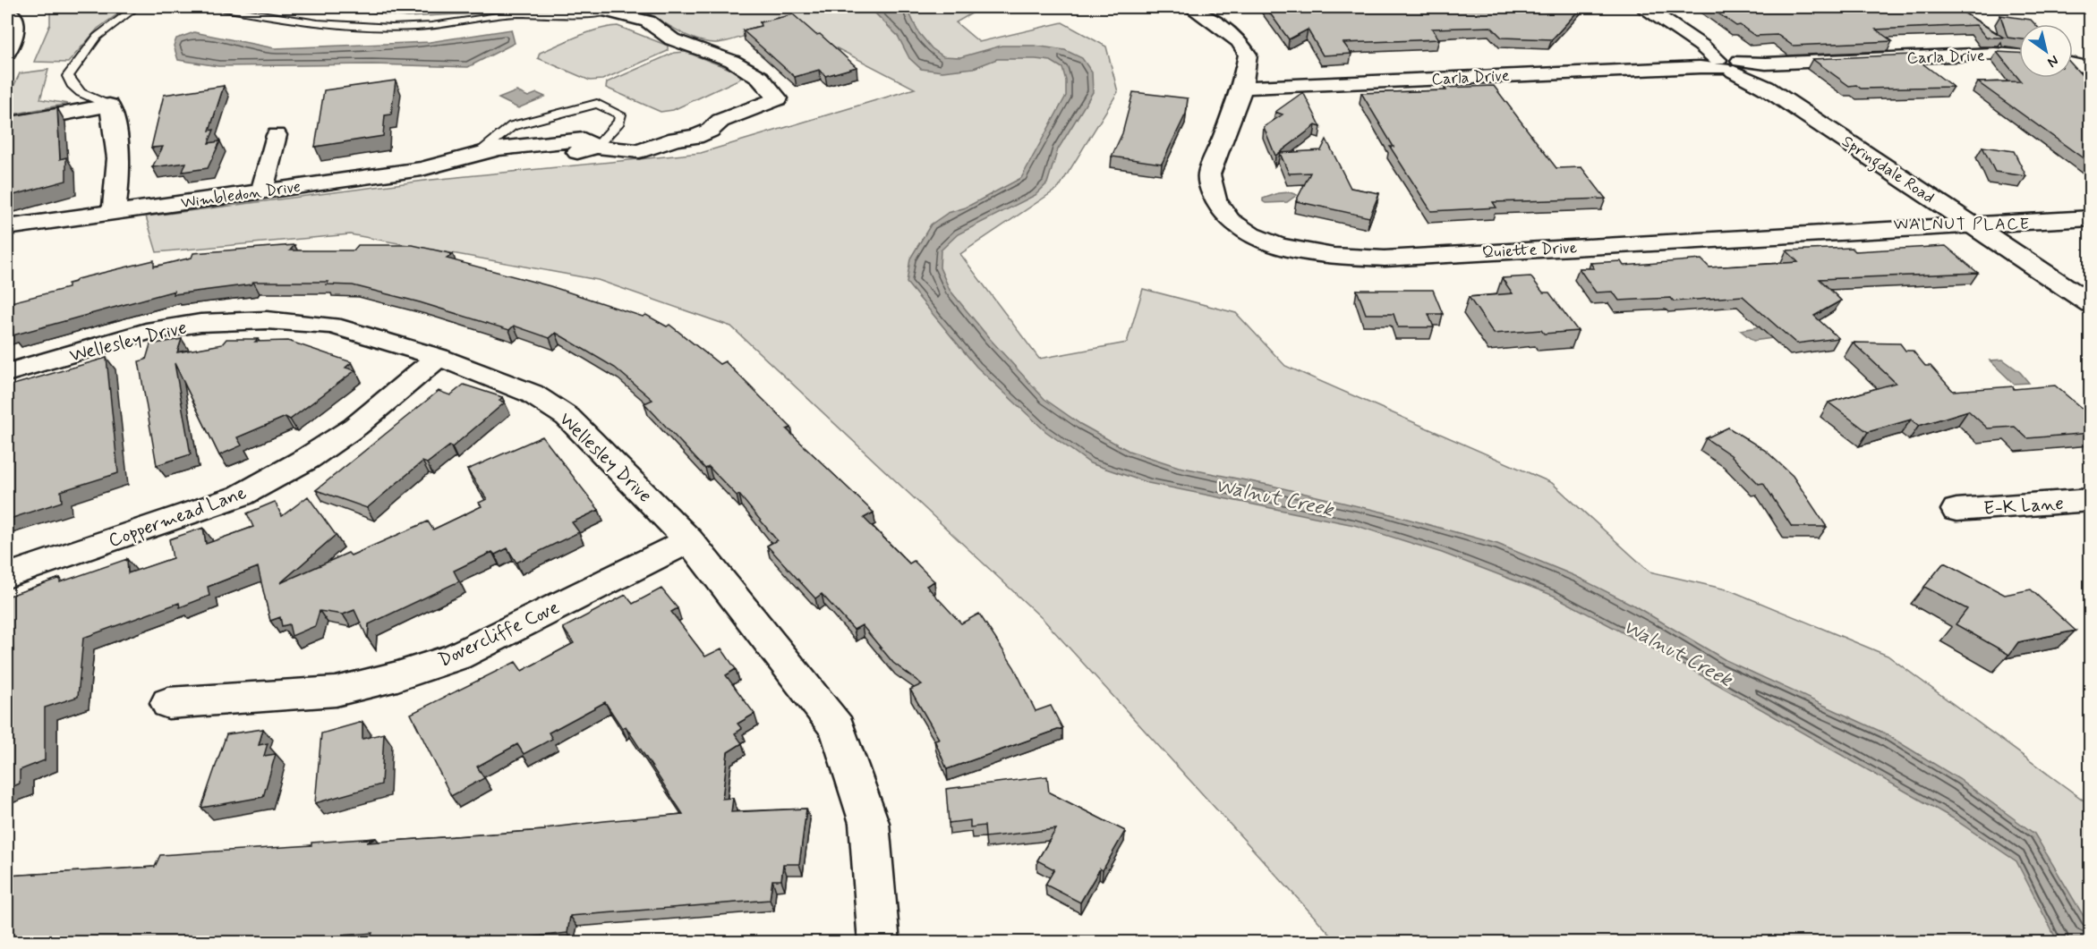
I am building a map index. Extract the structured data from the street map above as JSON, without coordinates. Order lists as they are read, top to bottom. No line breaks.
{"streets":{"street":["Carla Drive","Springdale Road","Wimbledon Drive","Quiette Drive","Wellesley Drive","E-K Lane","Coppermead Lane","Dovercliffe Cove"]},"crossings":[["Carla Drive","Springdale Road"],["Carla Drive","Quiette Drive"],["Springdale Road","Quiette Drive"],["Wellesley Drive","Coppermead Lane"],["Wellesley Drive","Dovercliffe Cove"]],"districts":["WALNUT PLACE"],"water":["Walnut Creek"],"north":"bottom right"}
